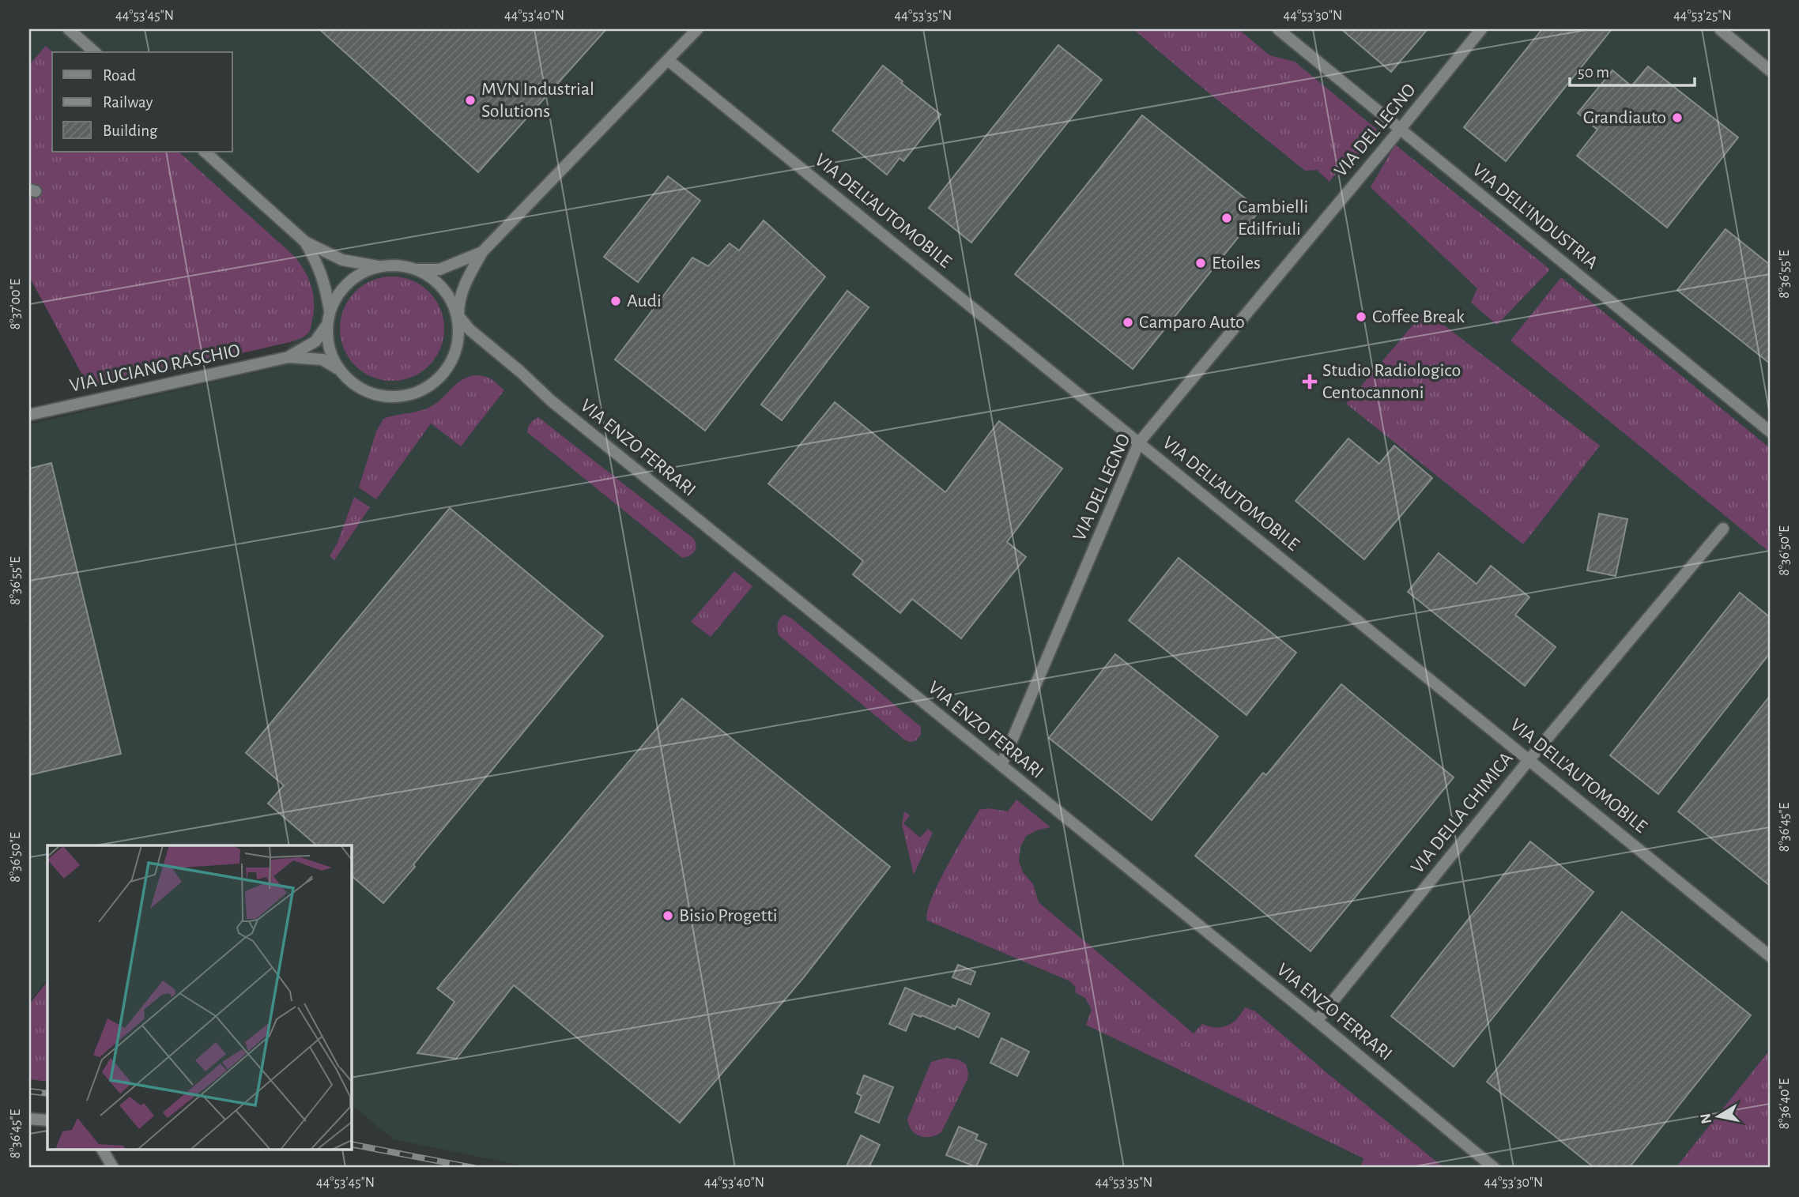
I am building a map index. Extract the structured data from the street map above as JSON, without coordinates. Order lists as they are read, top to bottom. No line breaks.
{"streets":{"street":["VIA DEL LEGNO","VIA DELL'AUTOMOBILE","VIA DELL'INDUSTRIA","VIA LUCIANO RASCHIO","VIA ENZO FERRARI","VIA DELLA CHIMICA"]},"crossings":[["VIA DEL LEGNO","VIA DELL'AUTOMOBILE"],["VIA DEL LEGNO","VIA DELL'INDUSTRIA"],["VIA DEL LEGNO","VIA ENZO FERRARI"],["VIA DELL'AUTOMOBILE","VIA DELLA CHIMICA"],["VIA LUCIANO RASCHIO","VIA ENZO FERRARI"],["VIA ENZO FERRARI","VIA DELLA CHIMICA"]],"places":{"other":["MVN Industrial Solutions","Grandiauto","Cambielli Edilfriuli","Etoiles","Audi","Coffee Break","Camparo Auto","Bisio Progetti"],"health":["Studio Radiologico Centocannoni"]},"legend":["Road","Railway","Building"],"scale_bar":"50 m","north":"left","coordinates":["44°53'45\"N","44°53'40\"N","44°53'35\"N","44°53'30\"N","44°53'25\"N","8°36'55\"E","8°37'00\"E","8°36'50\"E","8°36'45\"E","8°36'40\"E"]}
